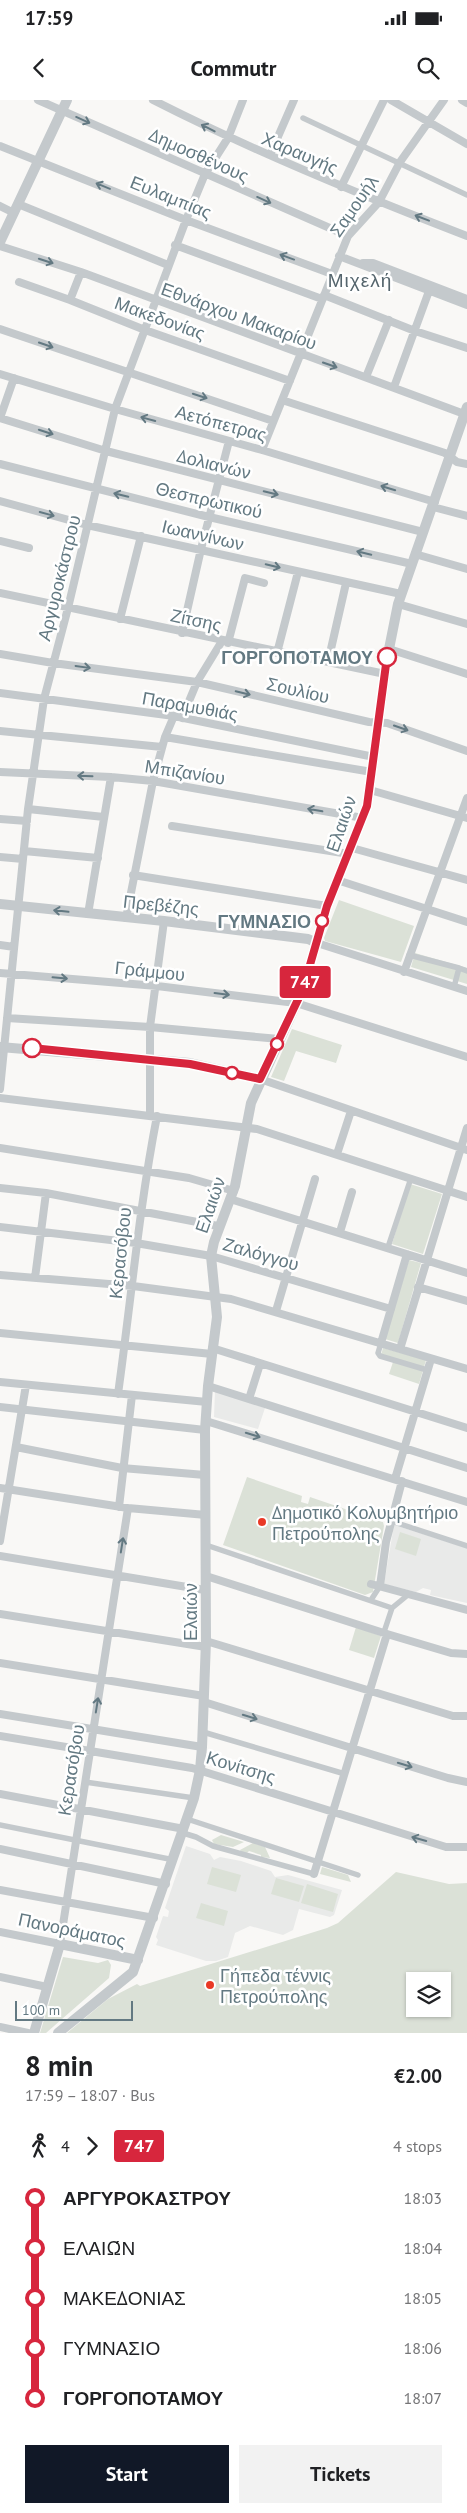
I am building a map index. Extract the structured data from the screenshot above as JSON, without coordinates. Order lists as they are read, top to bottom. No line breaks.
{"streets":{"street":["Χαραυγής","Δημοσθένους","Ευλαμπίας","Σαμουήλ","Εθνάρχου Μακαρίου","Μακεδονίας","Αετόπετρας","Δολιανών","Θεσπρωτικού","Ιωαννίνων","Αργυροκάστρου","Ζίτσης","Σουλίου","Παραμυθιάς","Μπιζανίου","Ελαιών","Πρεβέζης","Γράμμου","Κερασόβου","Ζαλόγγου","Κονίτσης","Πανοράματος"]},"crossings":[["Χαραυγής","Σαμουήλ"],["Χαραυγής","Αργυροκάστρου"],["Δημοσθένους","Σαμουήλ"],["Δημοσθένους","Αργυροκάστρου"],["Ευλαμπίας","Σαμουήλ"],["Ευλαμπίας","Αργυροκάστρου"],["Σαμουήλ","Εθνάρχου Μακαρίου"],["Σαμουήλ","Μακεδονίας"],["Σαμουήλ","Αετόπετρας"],["Εθνάρχου Μακαρίου","Αργυροκάστρου"],["Εθνάρχου Μακαρίου","Ελαιών"],["Μακεδονίας","Αργυροκάστρου"],["Αετόπετρας","Αργυροκάστρου"],["Αετόπετρας","Ελαιών"],["Δολιανών","Αργυροκάστρου"],["Δολιανών","Ελαιών"],["Θεσπρωτικού","Αργυροκάστρου"],["Θεσπρωτικού","Ελαιών"],["Ιωαννίνων","Αργυροκάστρου"],["Ιωαννίνων","Ελαιών"],["Αργυροκάστρου","Ζίτσης"],["Αργυροκάστρου","Σουλίου"],["Αργυροκάστρου","Παραμυθιάς"],["Αργυροκάστρου","Μπιζανίου"],["Αργυροκάστρου","Πρεβέζης"],["Αργυροκάστρου","Γράμμου"],["Ζίτσης","Ελαιών"],["Σουλίου","Ελαιών"],["Παραμυθιάς","Ελαιών"],["Μπιζανίου","Ελαιών"],["Ελαιών","Πρεβέζης"],["Ελαιών","Γράμμου"],["Ελαιών","Ζαλόγγου"],["Ελαιών","Κονίτσης"],["Ελαιών","Πανοράματος"],["Πρεβέζης","Κερασόβου"],["Γράμμου","Κερασόβου"],["Κερασόβου","Ζαλόγγου"],["Κερασόβου","Κονίτσης"],["Κερασόβου","Πανοράματος"]],"one_way":["Δημοσθένους","Δολιανών","Θεσπρωτικού","Ιωαννίνων"],"districts":["Μιχελή"],"places":["ΓΟΡΓΟΠΟΤΑΜΟΥ","ΓΥΜΝΑΣΙΟ","Δημοτικό Κολυμβητήριο Πετρούπολης","Γήπεδα τέννις Πετρούπολης"],"lines":["bus line 747"],"scale_bar":"100 m","page":{"status":"17:59","header":"Commutr","on_map":"747","scale":"100 m","heading":["8 min","17:59 – 18:07 · Bus","€2.00"],"legs":["4","747","4 stops"],"list":[{"name":"ΑΡΓΥΡΟΚΑΣΤΡΟΥ","value":"18:03"},{"name":"ΕΛΑΙΏΝ","value":"18:04"},{"name":"ΜΑΚΕΔΟΝΙΑΣ","value":"18:05"},{"name":"ΓΥΜΝΑΣΙΟ","value":"18:06"},{"name":"ΓΟΡΓΟΠΟΤΑΜΟΥ","value":"18:07"}],"buttons":["Start","Tickets"]}}
